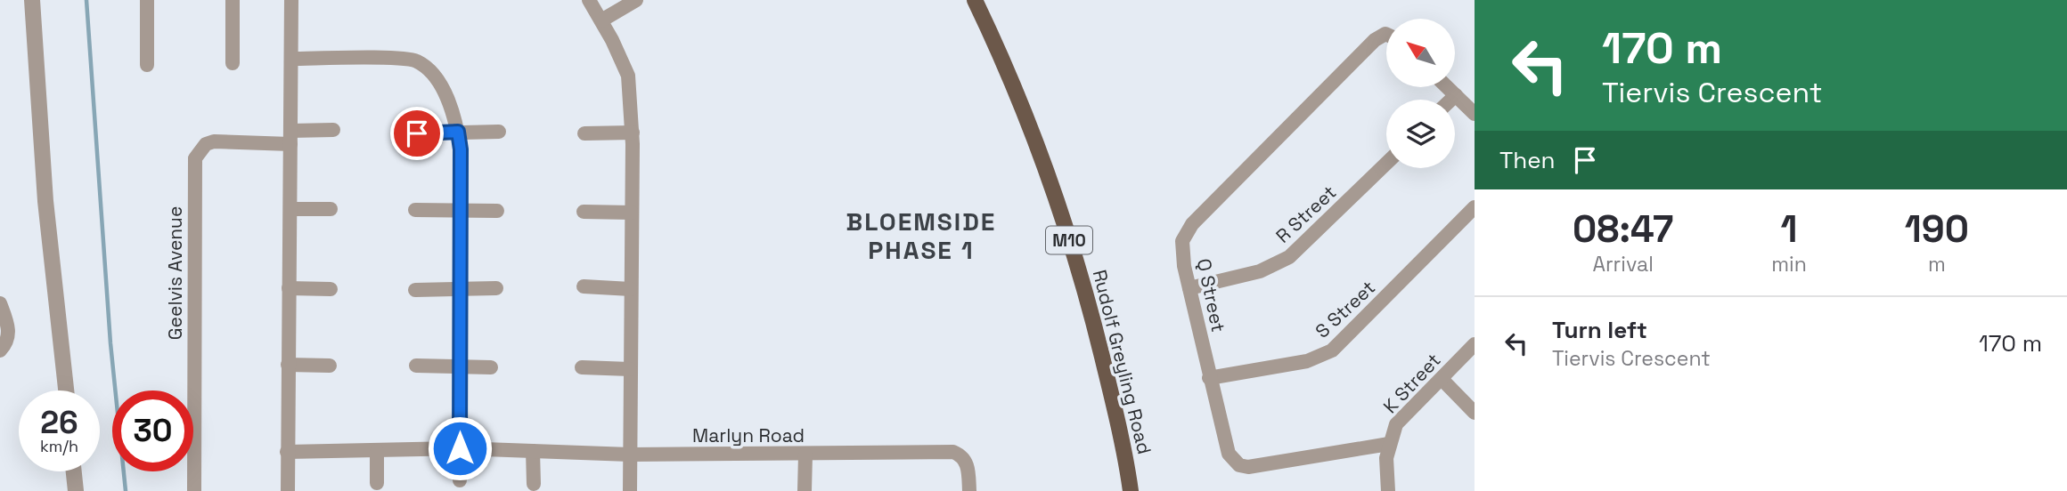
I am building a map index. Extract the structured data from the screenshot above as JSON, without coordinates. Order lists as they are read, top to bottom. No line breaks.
{"streets":{"main road":["M10","Rudolf Greyling Road"],"street":["R Street","Geelvis Avenue","Q Street","S Street","K Street","Marlyn Road"]},"crossings":[["R Street","Q Street"],["Q Street","S Street"],["Q Street","K Street"]],"districts":["BLOEMSIDE PHASE 1"],"north":"top left","page":{"turn":["170 m","Tiervis Crescent"],"then":"Then","eta":["08:47","Arrival","1","min","190","m"],"list":[{"name":"Turn left","note":"Tiervis Crescent","value":"170 m"}],"speed":"26 km/h","limit":"30"}}
